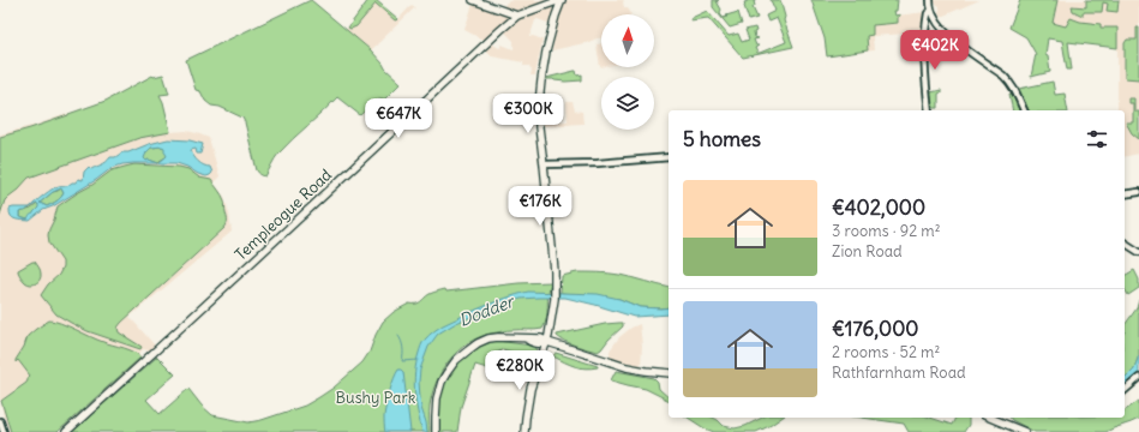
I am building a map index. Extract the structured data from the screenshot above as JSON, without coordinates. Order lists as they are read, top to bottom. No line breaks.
{"streets":{"main road":["Templeogue Road"]},"water":["Dodder"],"parks":["Bushy Park"],"north":"top","page":{"price":["€402K","€300K","€647K","€176K","€280K"],"heading":"5 homes","list":[{"name":"€402,000","note":"3 rooms · 92 m² · Zion Road"},{"name":"€176,000","note":"2 rooms · 52 m² · Rathfarnham Road"}]}}
